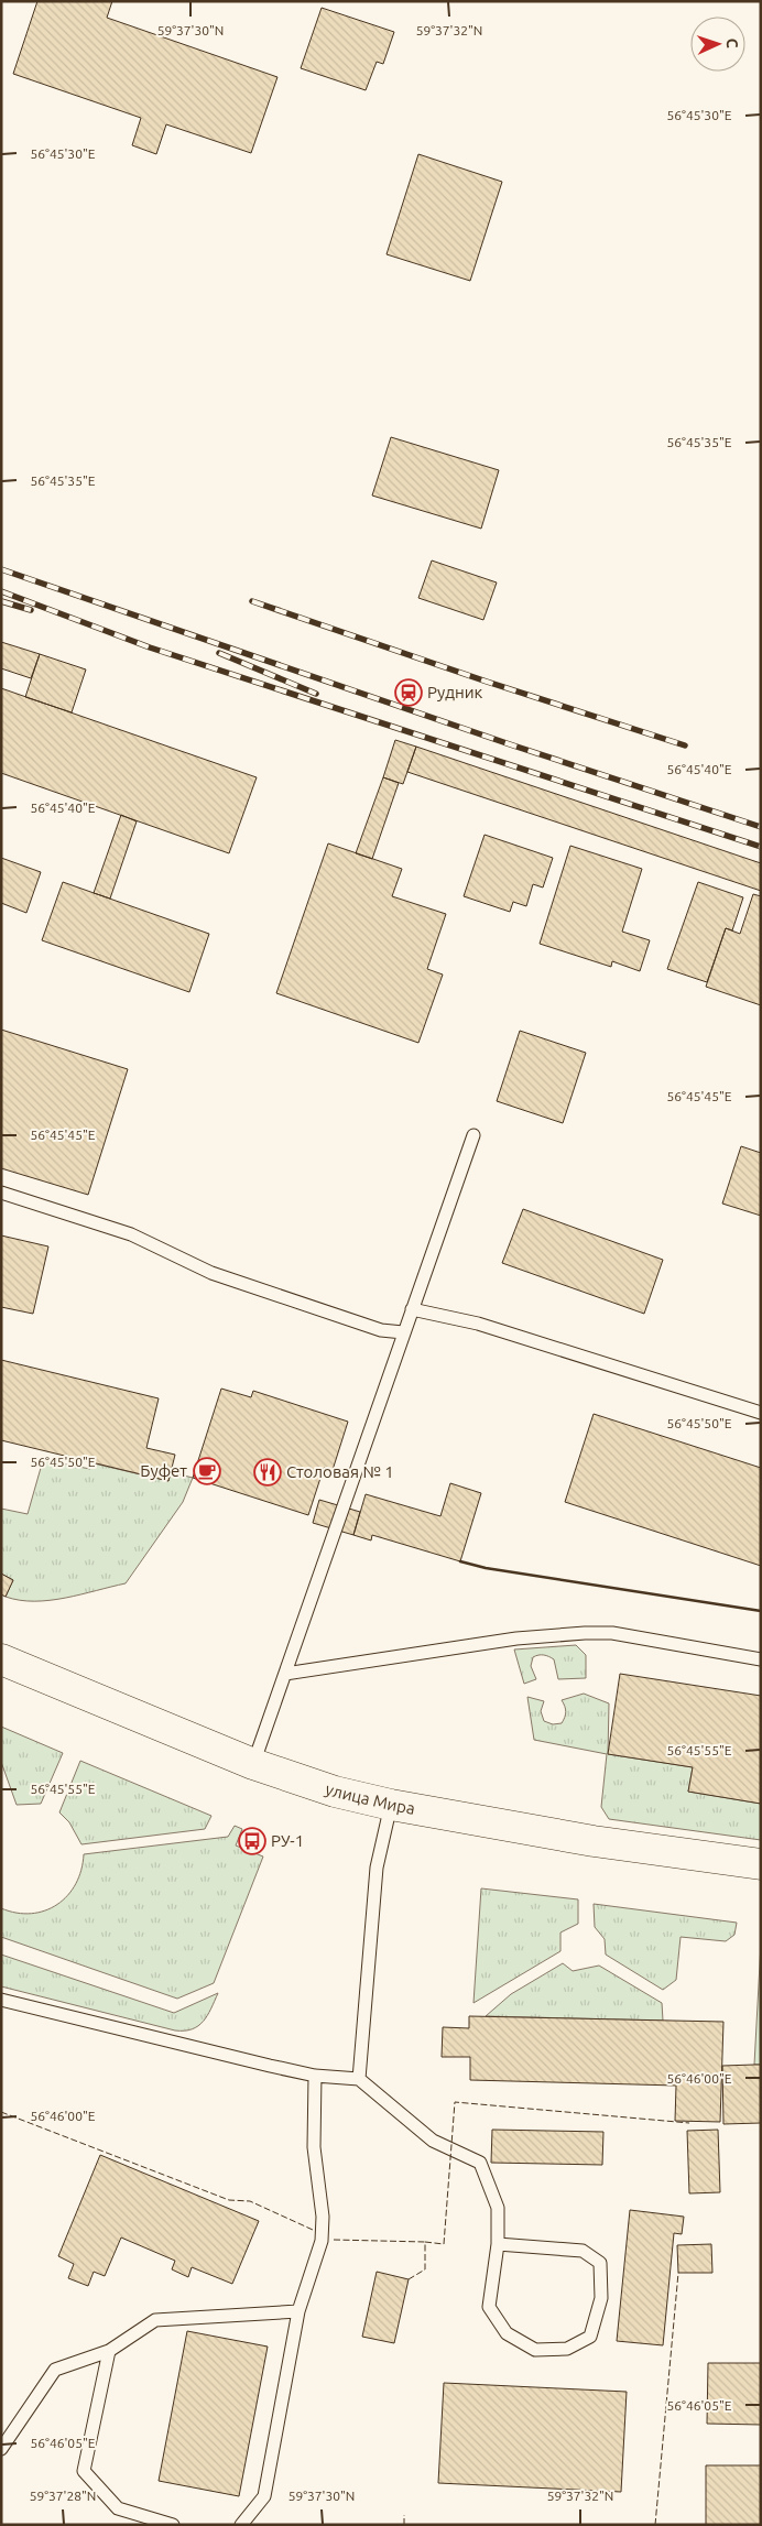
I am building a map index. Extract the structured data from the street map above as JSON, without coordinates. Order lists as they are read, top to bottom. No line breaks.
{"streets":{"highway":["улица Мира"]},"places":{"station":["Рудник"],"cafe":["Буфет"],"restaurant":["Столовая № 1"],"bus stop":["РУ-1"]},"north":"right","coordinates":["59°37'30\"N","59°37'32\"N","56°45'30\"E","56°45'35\"E","56°45'40\"E","56°45'45\"E","56°45'50\"E","56°45'55\"E","56°46'00\"E","56°46'05\"E","59°37'28\"N"]}
